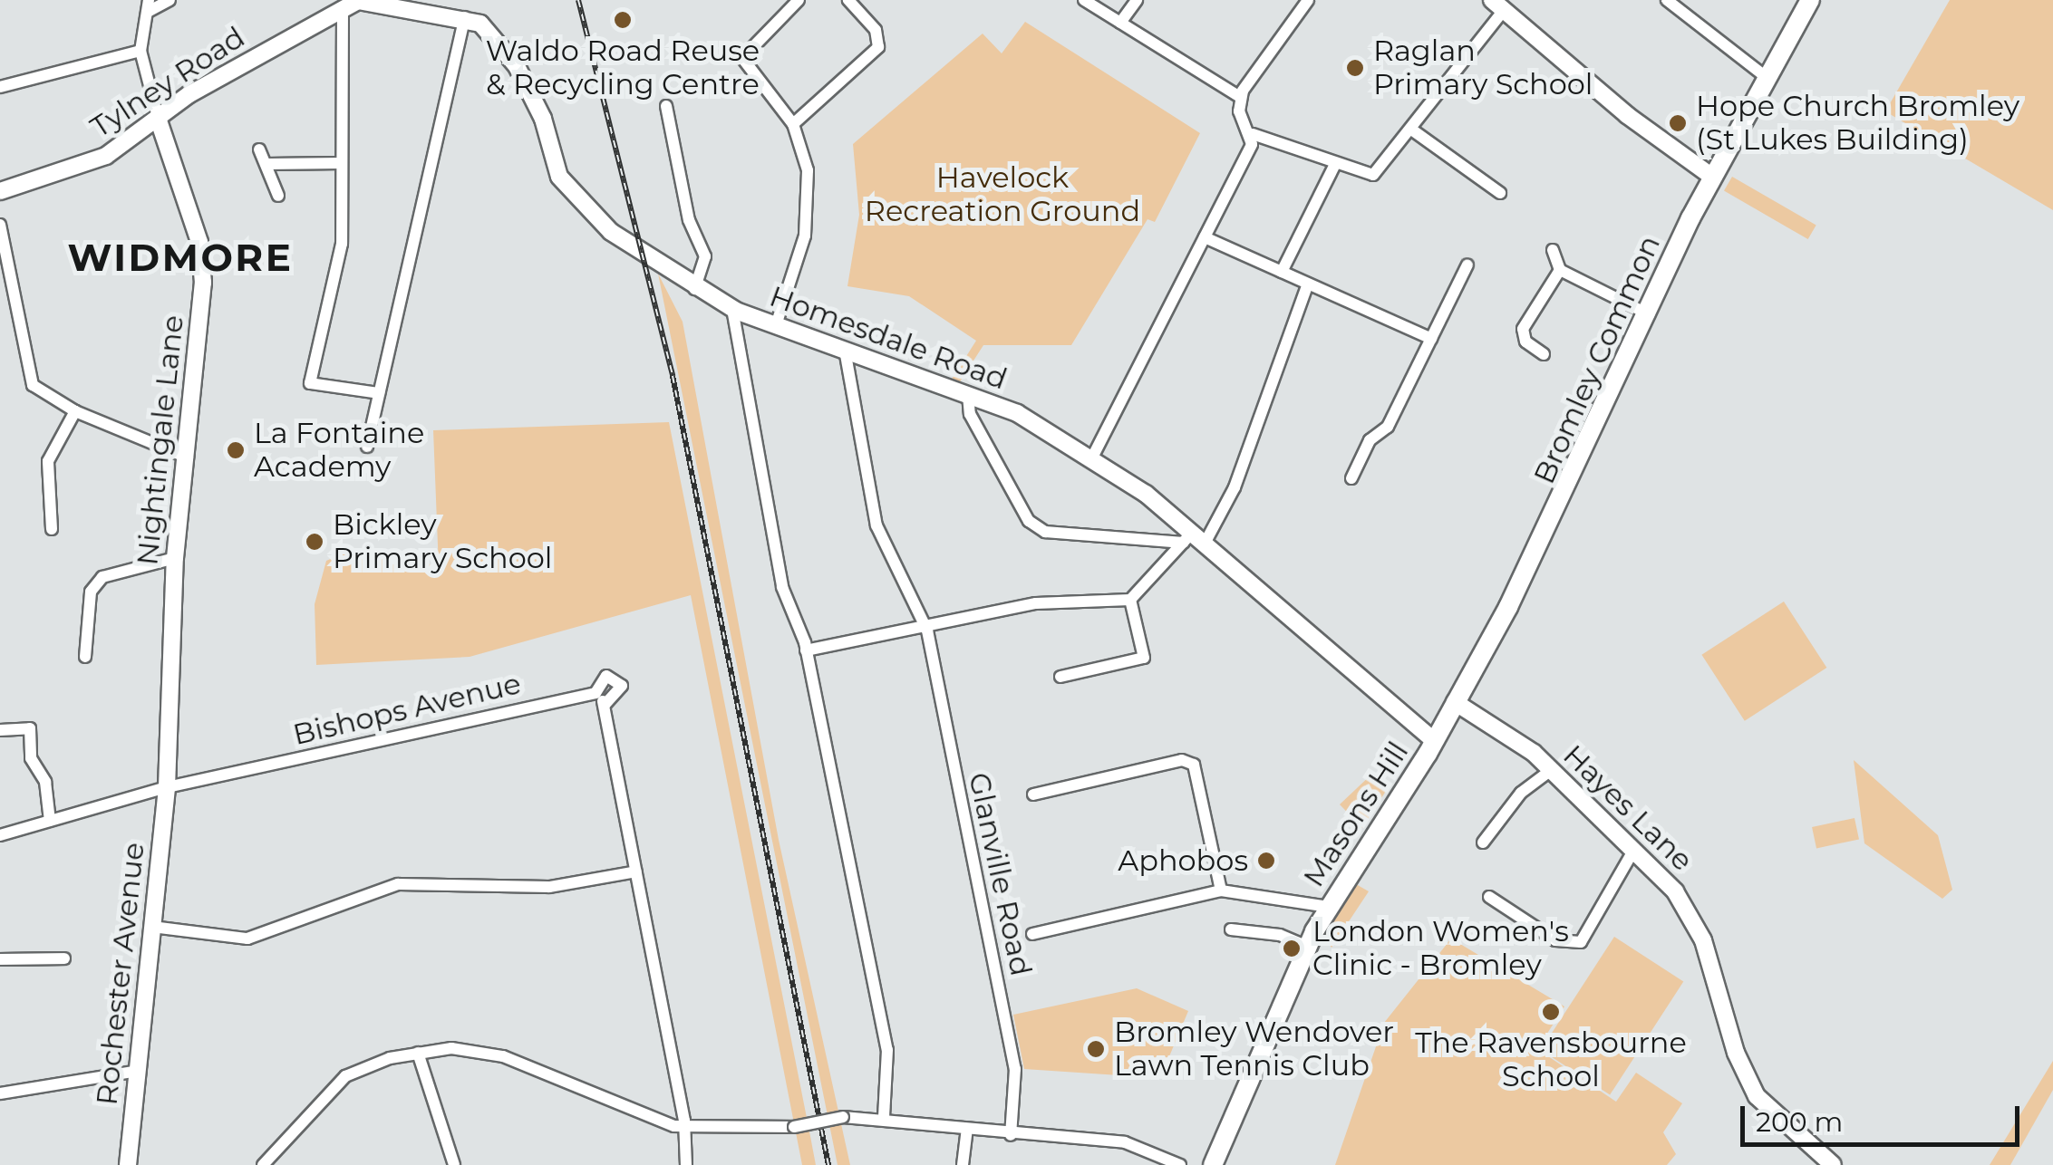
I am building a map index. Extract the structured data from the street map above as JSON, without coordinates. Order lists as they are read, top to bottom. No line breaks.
{"streets":{"main road":["Tylney Road","Homesdale Road","Bromley Common","Nightingale Lane","Hayes Lane","Masons Hill","Rochester Avenue"],"street":["Bishops Avenue","Glanville Road"]},"crossings":[["Tylney Road","Nightingale Lane"],["Homesdale Road","Bromley Common"],["Homesdale Road","Masons Hill"],["Homesdale Road","Glanville Road"],["Bromley Common","Hayes Lane"],["Bromley Common","Masons Hill"],["Nightingale Lane","Bishops Avenue"],["Nightingale Lane","Rochester Avenue"],["Bishops Avenue","Rochester Avenue"]],"districts":["WIDMORE"],"parks":["Havelock Recreation Ground"],"places":["Waldo Road Reuse & Recycling Centre","Raglan Primary School","Hope Church Bromley (St Lukes Building)","La Fontaine Academy","Bickley Primary School","Aphobos","London Women's Clinic - Bromley","The Ravensbourne School","Bromley Wendover Lawn Tennis Club"],"scale_bar":"200 m"}
